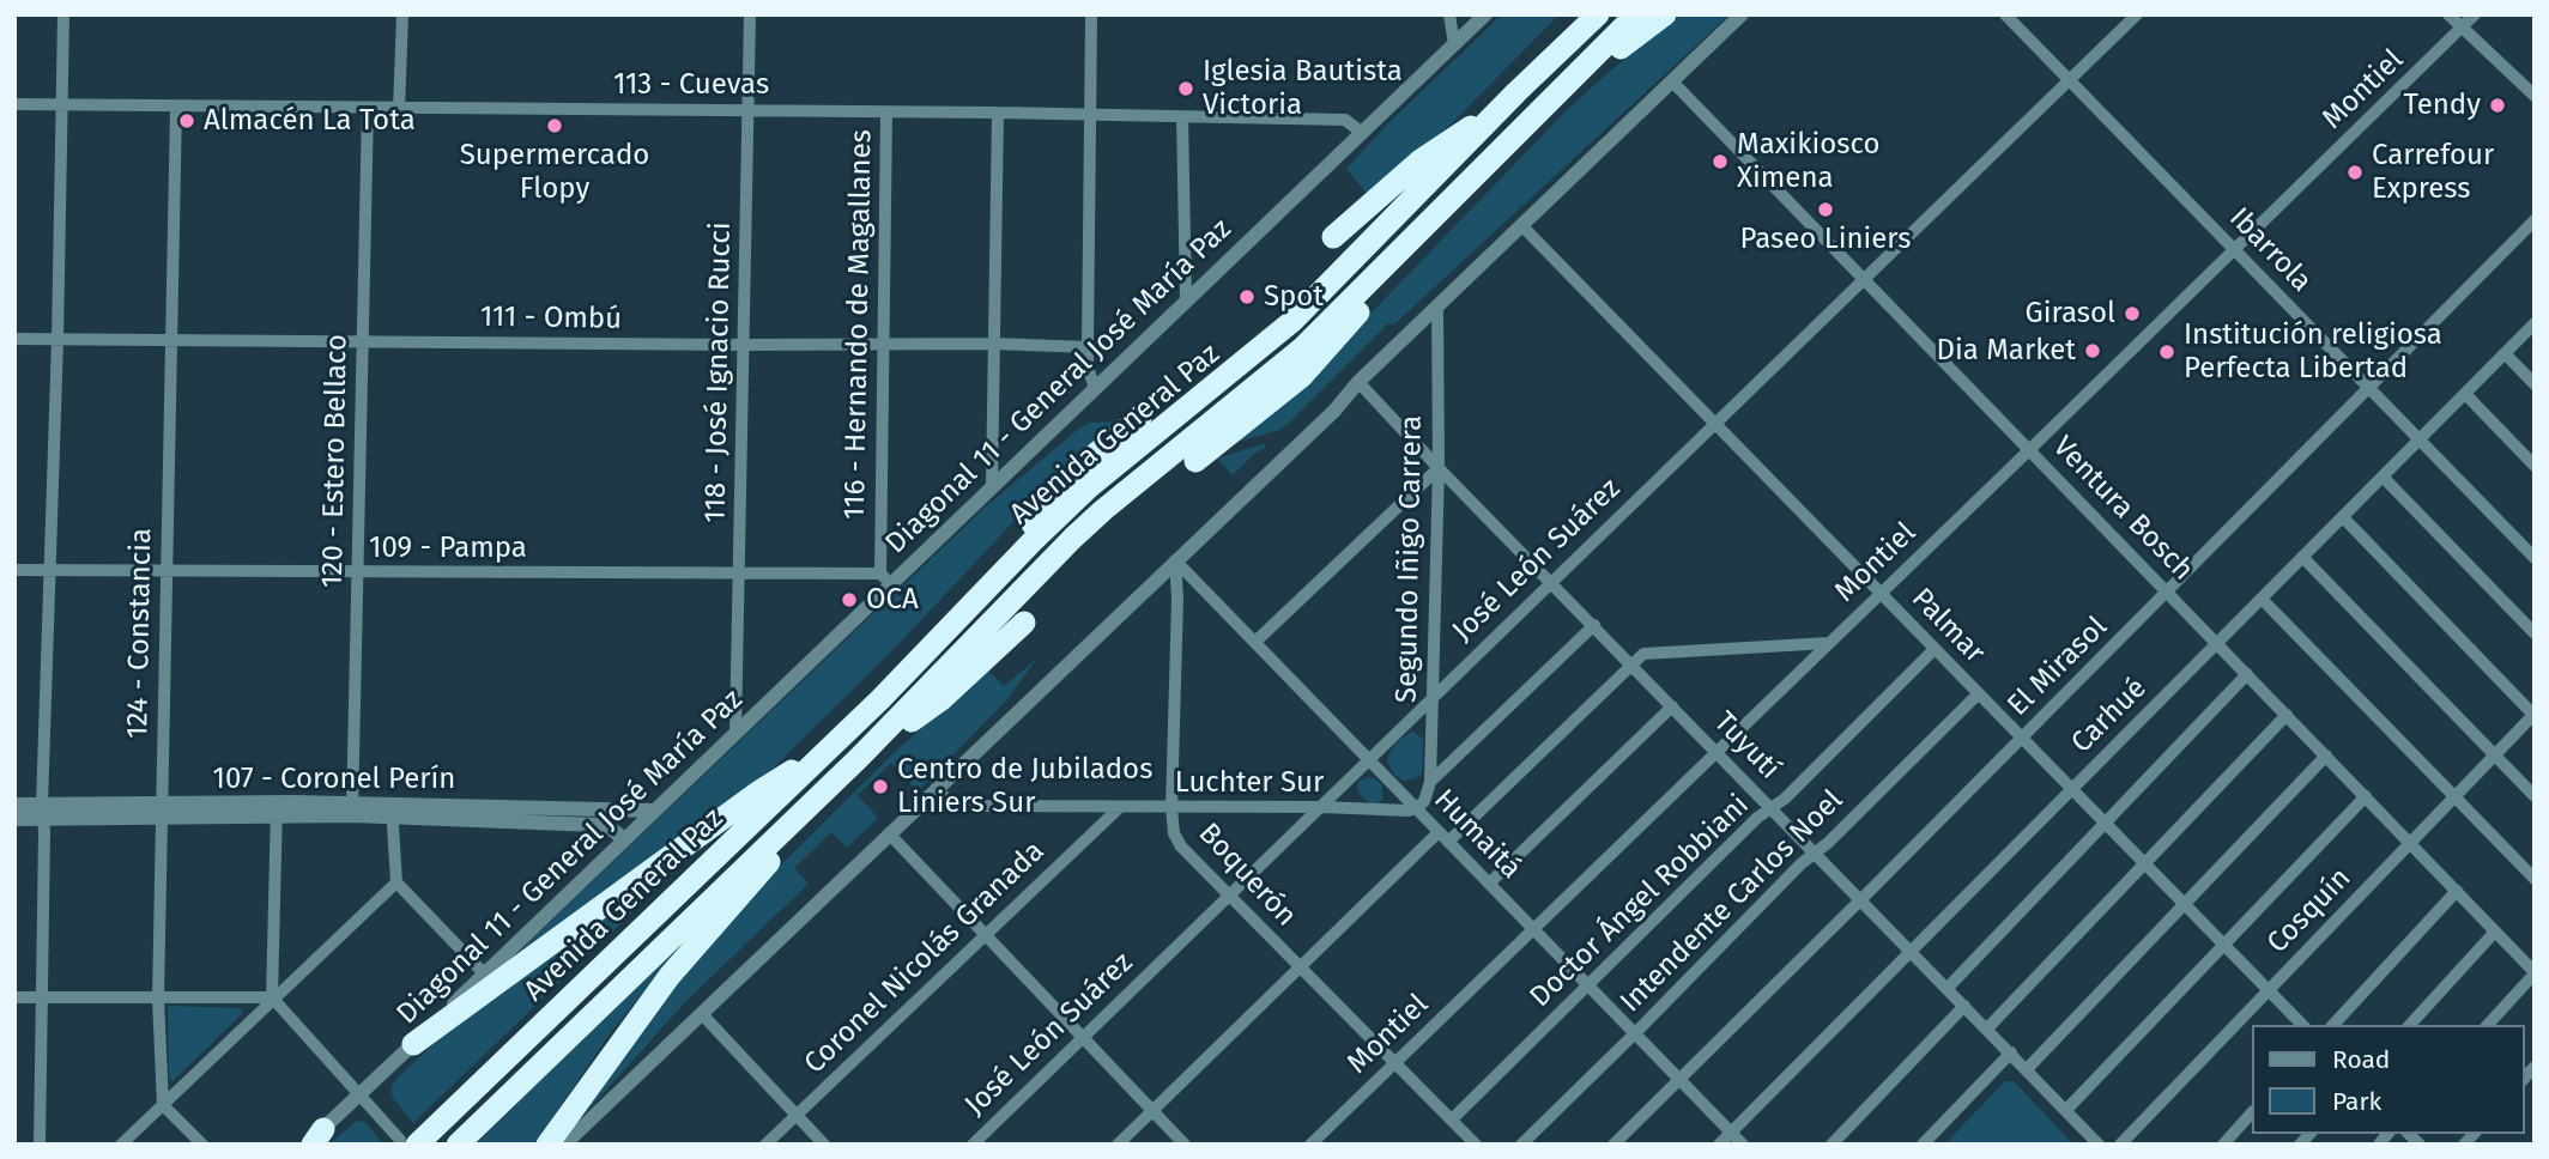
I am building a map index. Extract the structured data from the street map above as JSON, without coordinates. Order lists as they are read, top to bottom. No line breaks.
{"streets":{"highway":["Avenida General Paz"],"street":["113 - Cuevas","Montiel","Ibarrola","111 - Ombú","116 - Hernando de Magallanes","118 - José Ignacio Rucci","Diagonal 11 - General José María Paz","120 - Estero Bellaco","Ventura Bosch","109 - Pampa","Segundo Iñigo Carrera","José León Suárez","Palmar","124 - Constancia","El Mirasol","Carhué","Tuyutí","107 - Coronel Perín","Luchter Sur","Humaitá","Boquerón","Doctor Ángel Robbiani","Intendente Carlos Noel","Cosquín","Coronel Nicolás Granada"]},"crossings":[["113 - Cuevas","116 - Hernando de Magallanes"],["113 - Cuevas","118 - José Ignacio Rucci"],["113 - Cuevas","Diagonal 11 - General José María Paz"],["113 - Cuevas","120 - Estero Bellaco"],["113 - Cuevas","124 - Constancia"],["Montiel","Ibarrola"],["Montiel","Ventura Bosch"],["Montiel","Palmar"],["Montiel","Tuyutí"],["Montiel","Humaitá"],["Montiel","Boquerón"],["Ibarrola","José León Suárez"],["Ibarrola","El Mirasol"],["Ibarrola","Carhué"],["111 - Ombú","116 - Hernando de Magallanes"],["111 - Ombú","118 - José Ignacio Rucci"],["111 - Ombú","120 - Estero Bellaco"],["111 - Ombú","124 - Constancia"],["116 - Hernando de Magallanes","Diagonal 11 - General José María Paz"],["116 - Hernando de Magallanes","109 - Pampa"],["118 - José Ignacio Rucci","Diagonal 11 - General José María Paz"],["118 - José Ignacio Rucci","109 - Pampa"],["Diagonal 11 - General José María Paz","109 - Pampa"],["Diagonal 11 - General José María Paz","107 - Coronel Perín"],["120 - Estero Bellaco","109 - Pampa"],["120 - Estero Bellaco","107 - Coronel Perín"],["Ventura Bosch","José León Suárez"],["Ventura Bosch","El Mirasol"],["Ventura Bosch","Carhué"],["Ventura Bosch","Cosquín"],["109 - Pampa","124 - Constancia"],["Segundo Iñigo Carrera","José León Suárez"],["Segundo Iñigo Carrera","Tuyutí"],["Segundo Iñigo Carrera","Luchter Sur"],["Segundo Iñigo Carrera","Humaitá"],["José León Suárez","Palmar"],["José León Suárez","Tuyutí"],["José León Suárez","Luchter Sur"],["José León Suárez","Humaitá"],["José León Suárez","Boquerón"],["Palmar","El Mirasol"],["Palmar","Carhué"],["Palmar","Doctor Ángel Robbiani"],["Palmar","Intendente Carlos Noel"],["Palmar","Cosquín"],["124 - Constancia","107 - Coronel Perín"],["El Mirasol","Tuyutí"],["El Mirasol","Humaitá"],["Carhué","Tuyutí"],["Carhué","Humaitá"],["Tuyutí","Doctor Ángel Robbiani"],["Tuyutí","Intendente Carlos Noel"],["Luchter Sur","Humaitá"],["Luchter Sur","Boquerón"],["Luchter Sur","Coronel Nicolás Granada"],["Humaitá","Boquerón"],["Humaitá","Doctor Ángel Robbiani"],["Humaitá","Intendente Carlos Noel"],["Boquerón","Doctor Ángel Robbiani"]],"places":["Iglesia Bautista Victoria","Tendy","Almacén La Tota","Supermercado Flopy","Maxikiosco Ximena","Carrefour Express","Paseo Liniers","Spot","Girasol","Dia Market","Institución religiosa Perfecta Libertad","OCA","Centro de Jubilados Liniers Sur"],"legend":["Road","Park"]}
